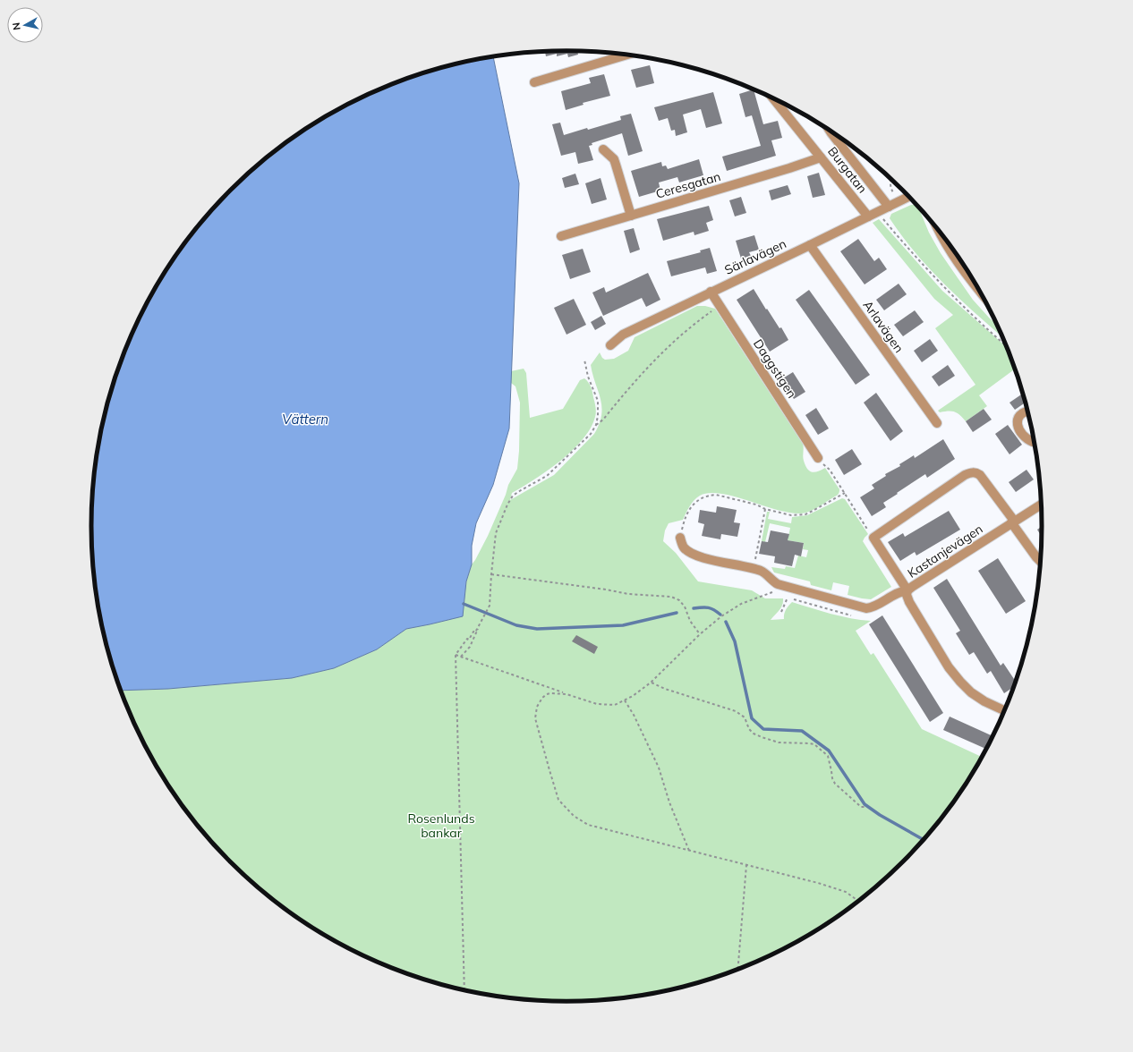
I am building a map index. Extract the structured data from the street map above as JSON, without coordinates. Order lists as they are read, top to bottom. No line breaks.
{"streets":{"street":["Burgatan","Ceresgatan","Särlavägen","Arlavägen","Daggstigen","Kastanjevägen"]},"crossings":[["Burgatan","Ceresgatan"],["Burgatan","Särlavägen"],["Särlavägen","Arlavägen"],["Särlavägen","Daggstigen"]],"water":["Vättern"],"parks":["Rosenlunds bankar"],"north":"left"}
